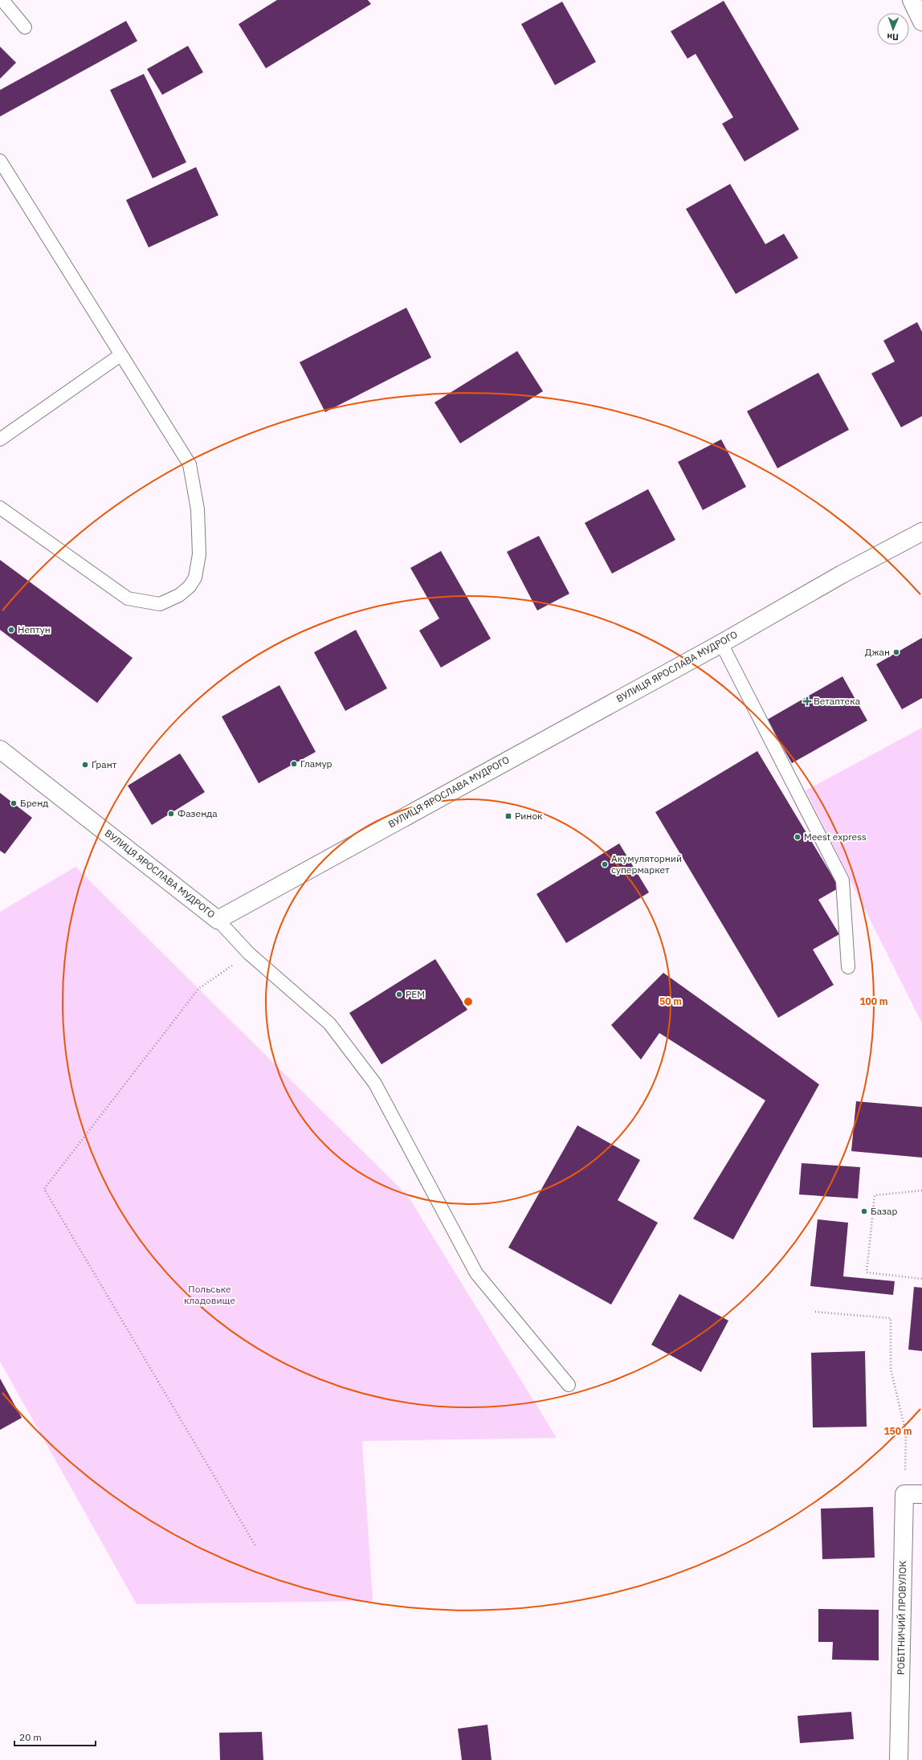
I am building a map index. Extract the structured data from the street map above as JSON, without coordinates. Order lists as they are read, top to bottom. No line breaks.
{"streets":{"street":["ВУЛИЦЯ ЯРОСЛАВА МУДРОГО","РОБІТНИЧИЙ ПРОВУЛОК"]},"parks":["Польське кладовище"],"places":{"other":["Нептун","Джан","Гламур","Ґрант","Бренд","Фазенда","Meest express","Акумуляторний супермаркет","РЕМ","Базар"],"health":["Ветаптека"],"transit":["Ринок"]},"scale_bar":"20 m","north":"bottom","rings":["50 m","100 m","150 m"]}
